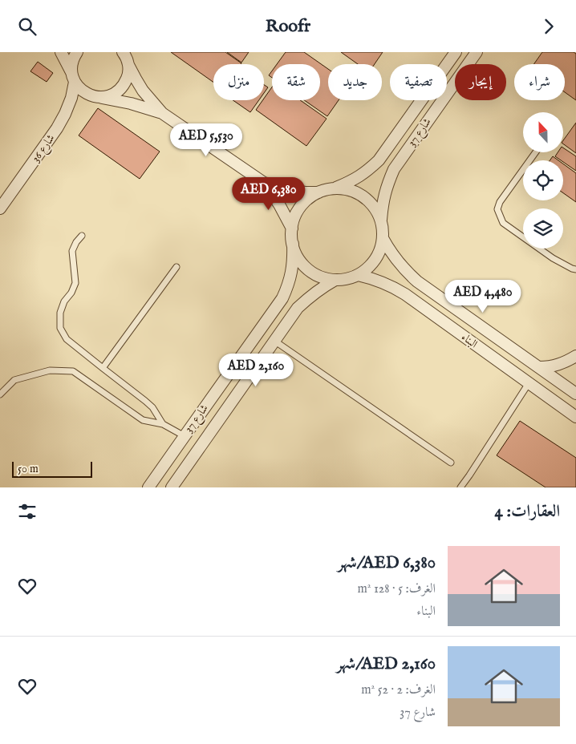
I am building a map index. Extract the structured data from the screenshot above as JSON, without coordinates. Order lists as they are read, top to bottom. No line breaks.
{"streets":{"street":["شارع 37","شارع 36","البناء"]},"crossings":[["شارع 37","البناء"]],"scale_bar":"50 m","north":"top","page":{"header":"Roofr","chip":["شراء","إيجار","تصفية","جديد","شقة","منزل"],"price":["AED 5,530","AED 6,380","AED 4,480","AED 2,160"],"scale":"50 m","heading":"العقارات: 4","list":[{"name":"AED 6,380/شهر","note":"الغرف: 5 · 128 m² · البناء"},{"name":"AED 2,160/شهر","note":"الغرف: 2 · 52 m² · شارع 37"}]}}
